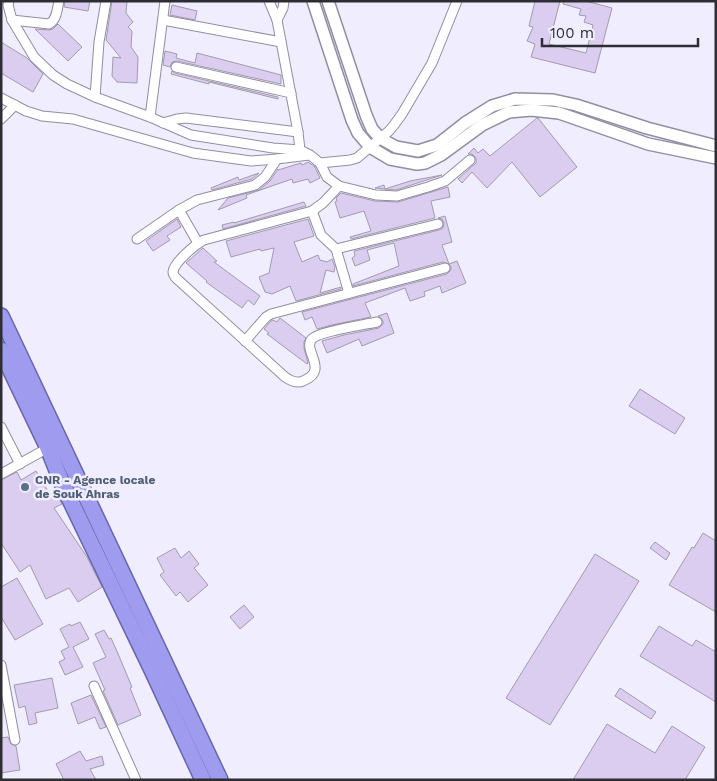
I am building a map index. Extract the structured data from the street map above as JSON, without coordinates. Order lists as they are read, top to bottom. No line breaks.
{"places":["CNR - Agence locale de Souk Ahras"],"scale_bar":"100 m"}
